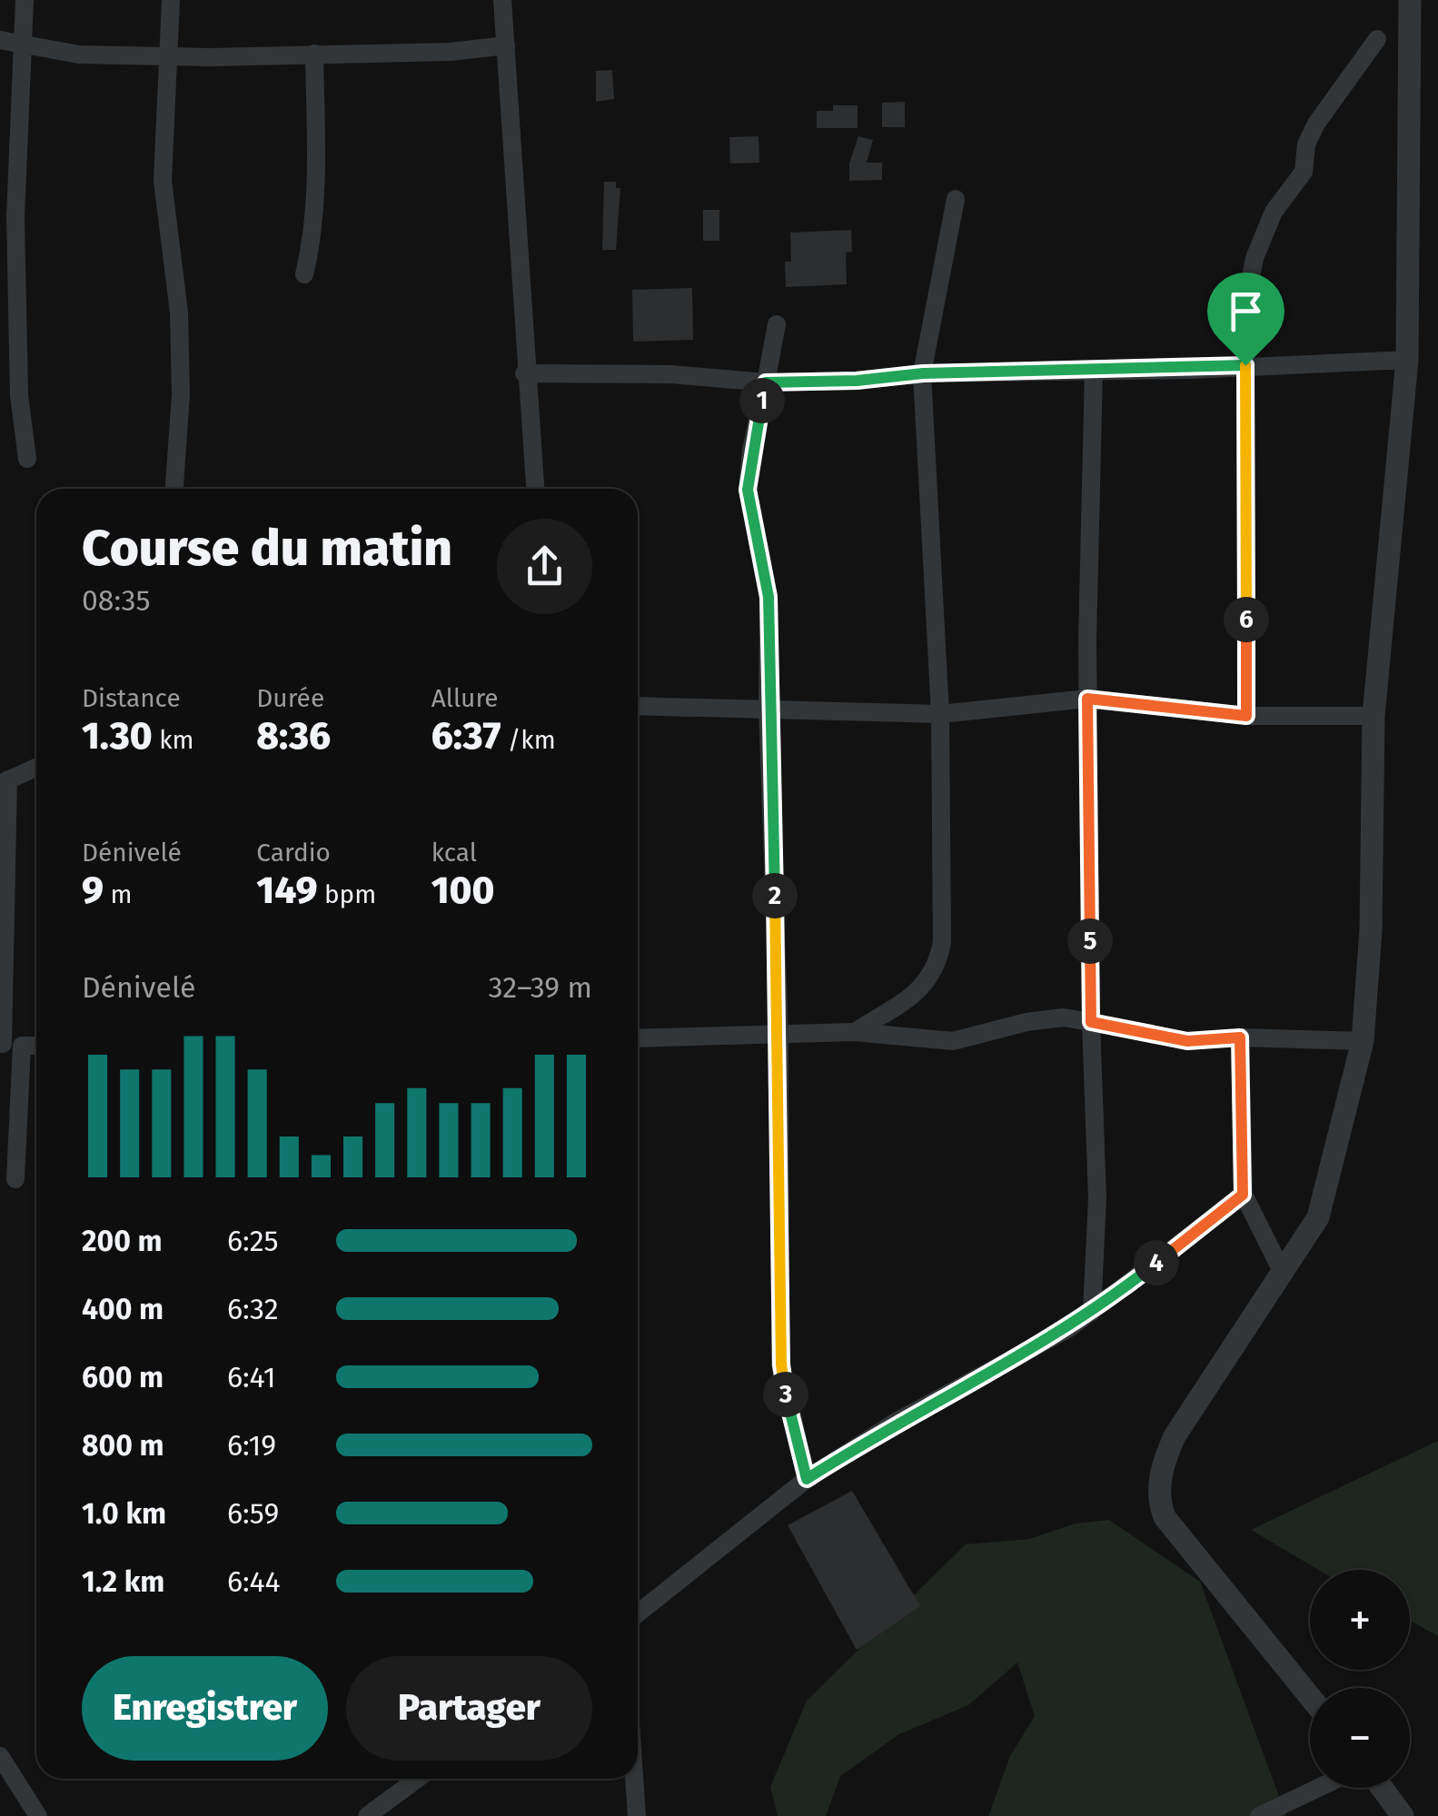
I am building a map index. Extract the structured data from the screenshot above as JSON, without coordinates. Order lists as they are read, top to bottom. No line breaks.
{"page":{"pins":["1","6","2","5","4","3"],"heading":["Course du matin","08:35"],"stats":[["Distance","1.30 km"],["Durée","8:36"],["Allure","6:37 /km"],["Dénivelé","9 m"],["Cardio","149 bpm"],["kcal","100"]],"chart":["Dénivelé","32–39 m"],"list":[{"name":"200 m","note":"6:25"},{"name":"400 m","note":"6:32"},{"name":"600 m","note":"6:41"},{"name":"800 m","note":"6:19"},{"name":"1.0 km","note":"6:59"},{"name":"1.2 km","note":"6:44"}],"map_buttons":["+","−"],"buttons":["Enregistrer","Partager"]}}
